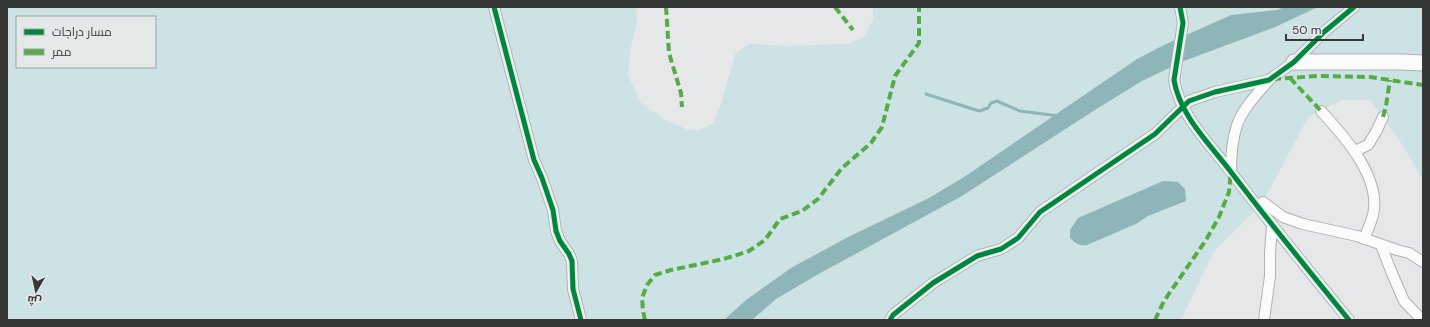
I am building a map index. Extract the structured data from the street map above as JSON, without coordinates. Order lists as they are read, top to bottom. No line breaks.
{"legend":["مسار دراجات","ممر"],"scale_bar":"50 m","north":"bottom"}
